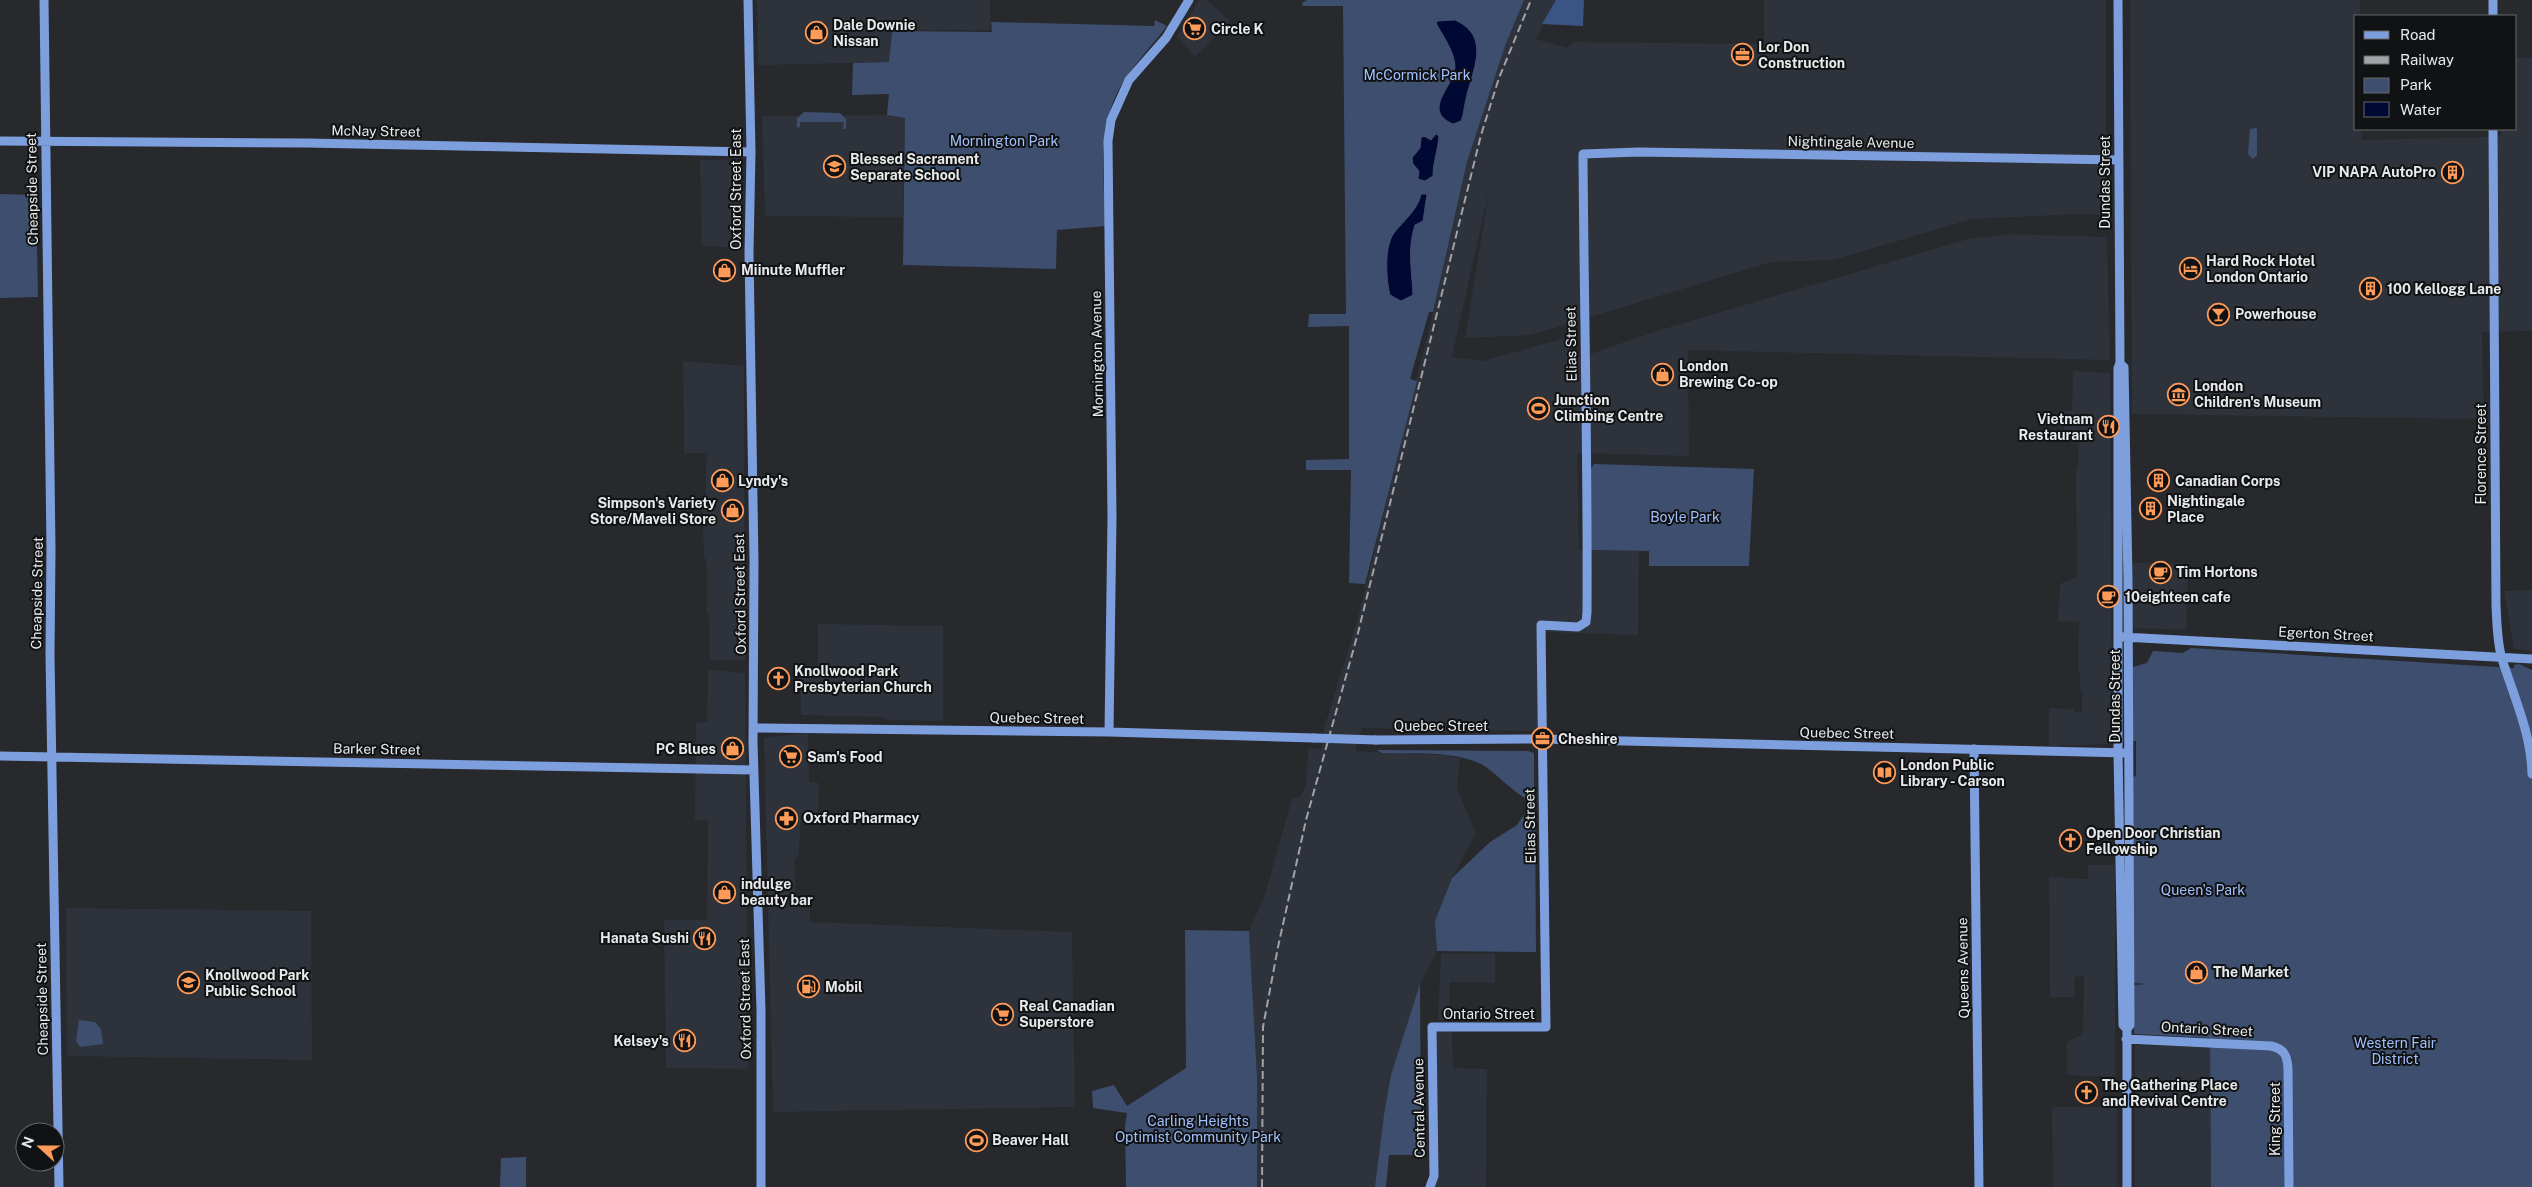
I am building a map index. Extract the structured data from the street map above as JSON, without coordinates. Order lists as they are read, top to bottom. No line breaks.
{"streets":{"street":["McNay Street","Nightingale Avenue","Dundas Street","Cheapside Street","Oxford Street East","Elias Street","Mornington Avenue","Florence Street","Egerton Street","Quebec Street","Barker Street","Queens Avenue","Ontario Street","Central Avenue","King Street"]},"crossings":[["McNay Street","Cheapside Street"],["McNay Street","Oxford Street East"],["Nightingale Avenue","Dundas Street"],["Nightingale Avenue","Elias Street"],["Dundas Street","Egerton Street"],["Dundas Street","Quebec Street"],["Dundas Street","Ontario Street"],["Cheapside Street","Barker Street"],["Oxford Street East","Quebec Street"],["Oxford Street East","Barker Street"],["Elias Street","Quebec Street"],["Elias Street","Ontario Street"],["Mornington Avenue","Quebec Street"],["Florence Street","Egerton Street"],["Quebec Street","Queens Avenue"],["Ontario Street","Central Avenue"],["Ontario Street","King Street"]],"parks":["McCormick Park","Mornington Park","Boyle Park","Queen's Park","Western Fair District","Carling Heights Optimist Community Park"],"places":{"supermarket":["Circle K","Sam's Food","Real Canadian Superstore"],"shop":["Dale Downie Nissan","Miinute Muffler","London Brewing Co-op","Lyndy's","Simpson's Variety Store/Maveli Store","PC Blues","indulge beauty bar","The Market"],"office":["Lor Don Construction","Cheshire"],"school or university":["Blessed Sacrament Separate School","Knollwood Park Public School"],"building":["VIP NAPA AutoPro","100 Kellogg Lane","Canadian Corps","Nightingale Place"],"hotel":["Hard Rock Hotel London Ontario"],"bar":["Powerhouse"],"museum":["London Children's Museum"],"sports":["Junction Climbing Centre","Beaver Hall"],"restaurant":["Vietnam Restaurant","Hanata Sushi","Kelsey's"],"cafe":["Tim Hortons","10eighteen cafe"],"church":["Knollwood Park Presbyterian Church","Open Door Christian Fellowship","The Gathering Place and Revival Centre"],"library":["London Public Library - Carson"],"pharmacy":["Oxford Pharmacy"],"fuel station":["Mobil"]},"legend":["Road","Railway","Park","Water"],"north":"left"}
